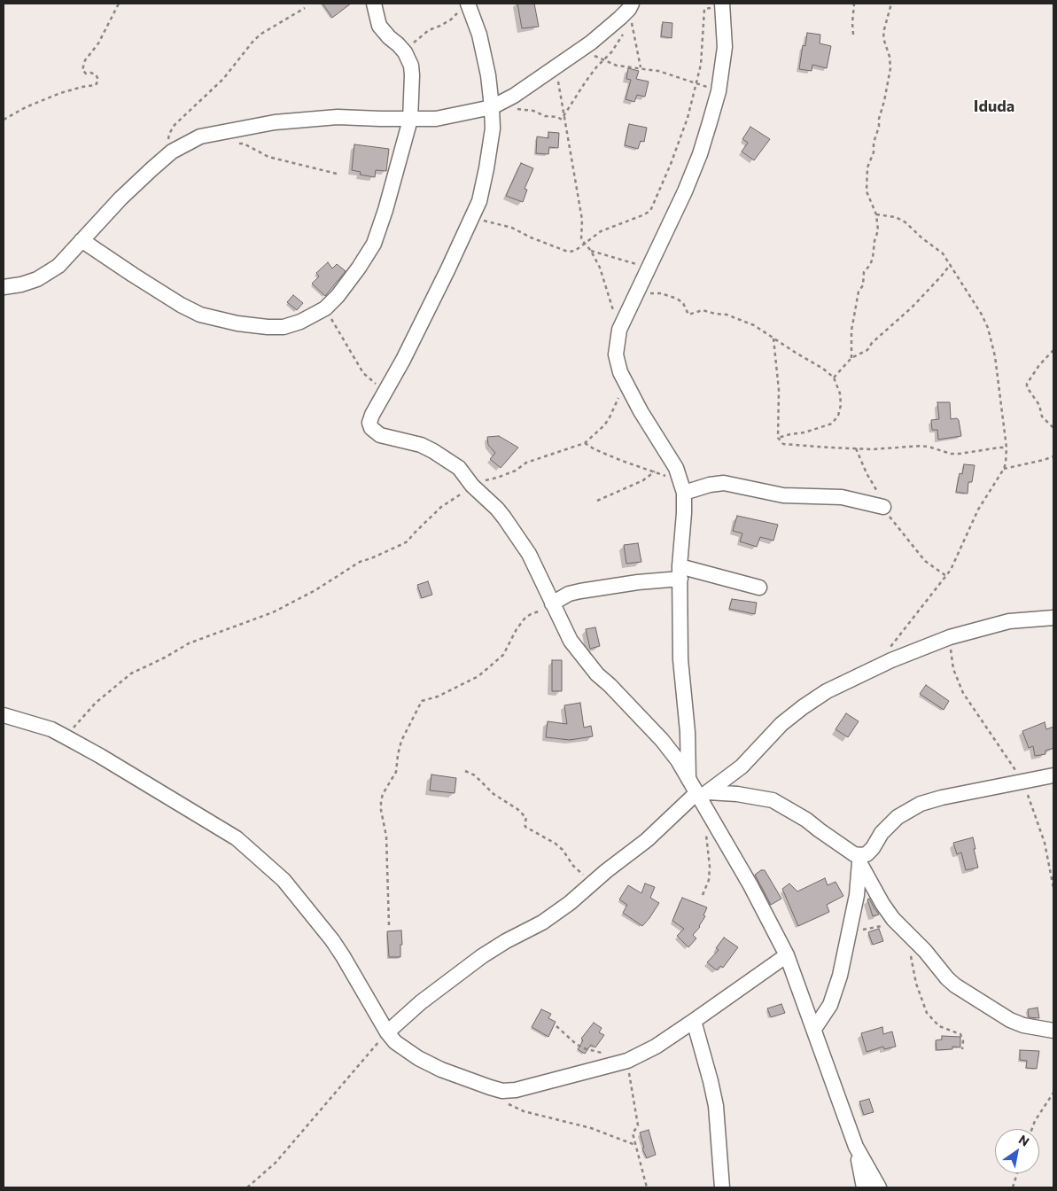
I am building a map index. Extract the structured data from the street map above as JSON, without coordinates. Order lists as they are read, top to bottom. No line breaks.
{"districts":["Iduda"],"north":"top right"}
